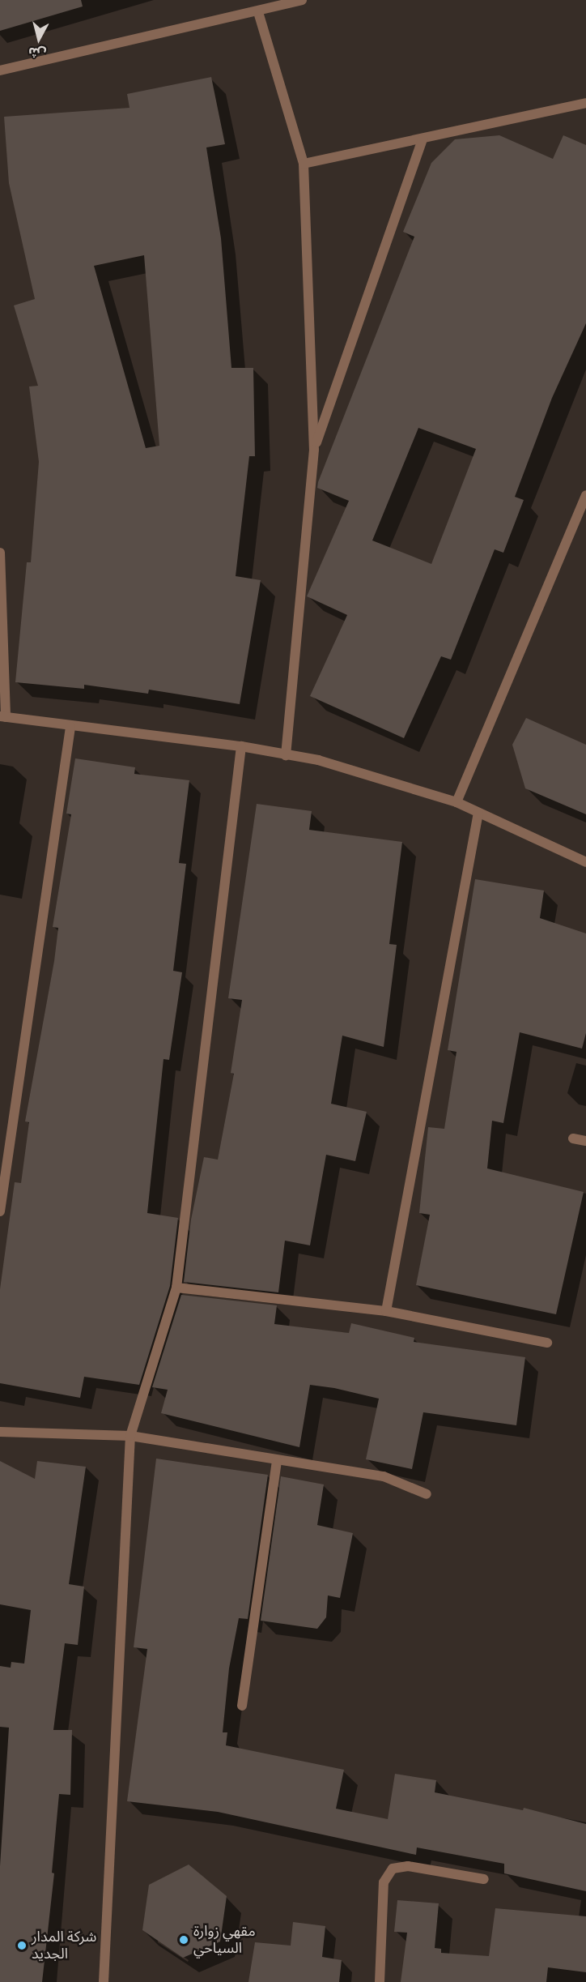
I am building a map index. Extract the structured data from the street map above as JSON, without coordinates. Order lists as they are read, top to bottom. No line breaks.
{"places":["مقهي زوارة السياحي","شركة المدار الجديد"],"north":"bottom"}
